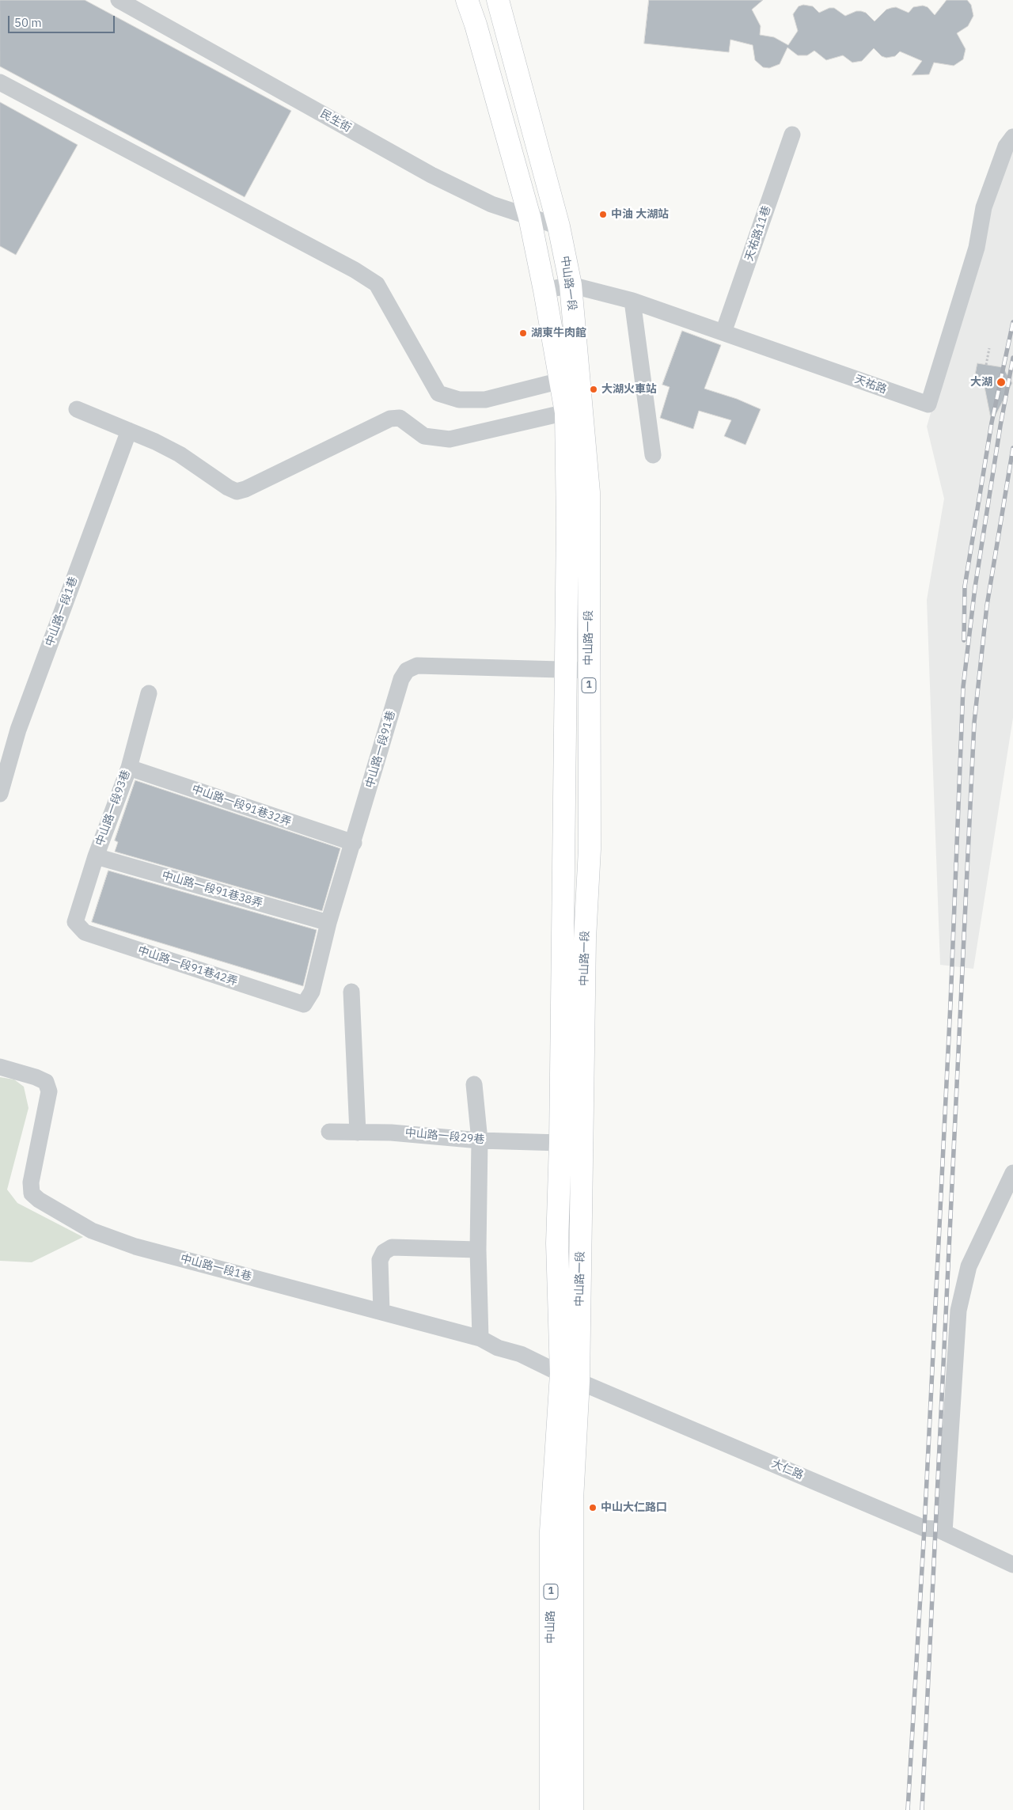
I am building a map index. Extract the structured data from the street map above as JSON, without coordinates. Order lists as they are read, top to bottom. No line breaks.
{"streets":{"main road":["中山路一段","1","中山路"],"street":["民生街","天祐路11巷","天祐路","中山路一段1巷","中山路一段91巷","中山路一段91巷32弄","中山路一段93巷","中山路一段91巷38弄","中山路一段91巷42弄","中山路一段29巷","大仁路"]},"crossings":[["民生街","中山路一段"],["天祐路11巷","天祐路"],["中山路一段","天祐路"],["中山路一段","中山路一段1巷"],["中山路一段","中山路一段91巷"],["中山路一段","中山路一段29巷"],["中山路一段","大仁路"],["中山路一段","中山路"],["中山路一段1巷","大仁路"],["中山路一段1巷","中山路"],["中山路一段91巷","中山路一段91巷32弄"],["中山路一段91巷","中山路一段91巷38弄"],["中山路一段91巷","中山路一段91巷42弄"],["中山路一段91巷32弄","中山路一段93巷"],["中山路一段93巷","中山路一段91巷38弄"],["中山路一段93巷","中山路一段91巷42弄"],["大仁路","中山路"]],"places":["中油 大湖站","湖東牛肉館","大湖","大湖火車站","中山大仁路口"],"scale_bar":"50 m"}
